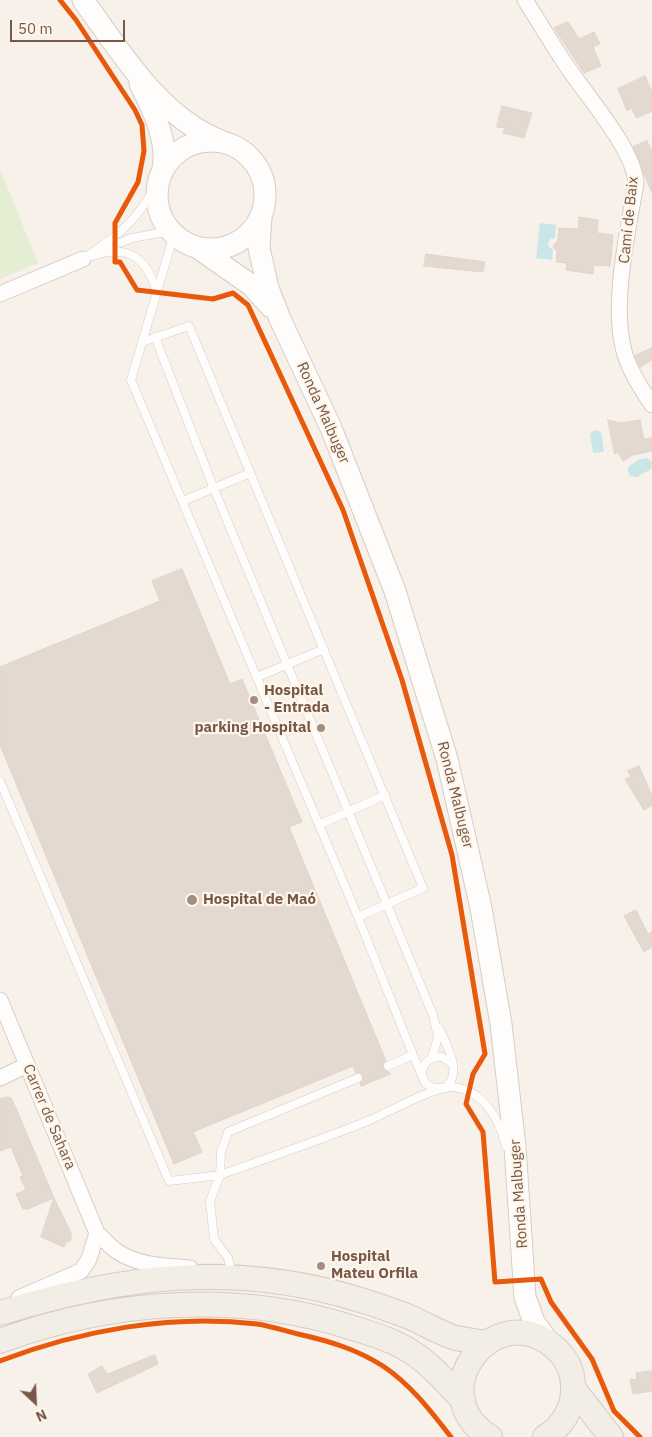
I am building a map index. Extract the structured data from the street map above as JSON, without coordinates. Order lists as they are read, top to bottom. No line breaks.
{"streets":{"street":["Camí de Baix","Ronda Malbuger","Carrer de Sahara"]},"places":["Hospital - Entrada","parking Hospital","Hospital de Maó","Hospital Mateu Orfila"],"scale_bar":"50 m","north":"bottom right"}
